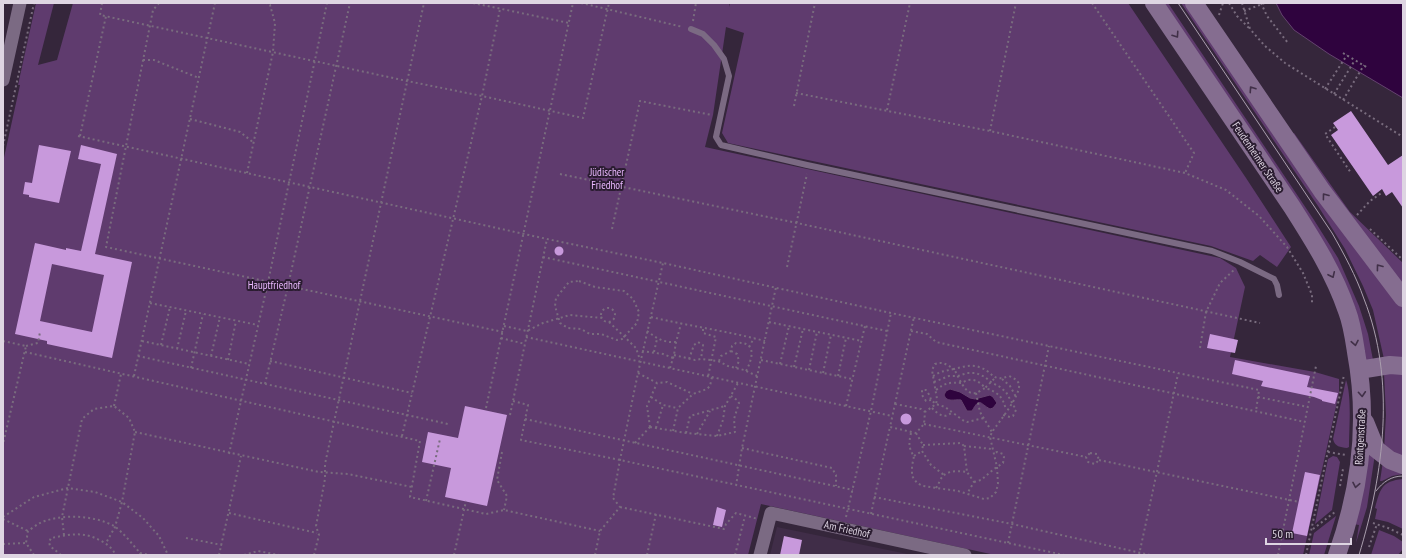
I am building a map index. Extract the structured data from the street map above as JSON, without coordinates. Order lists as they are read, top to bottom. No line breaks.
{"streets":{"main road":["Feudenheimer Straße","Röntgenstraße"],"street":["Am Friedhof"]},"crossings":[["Feudenheimer Straße","Röntgenstraße"]],"one_way":["Röntgenstraße"],"parks":["Jüdischer Friedhof","Hauptfriedhof"],"scale_bar":"50 m"}
